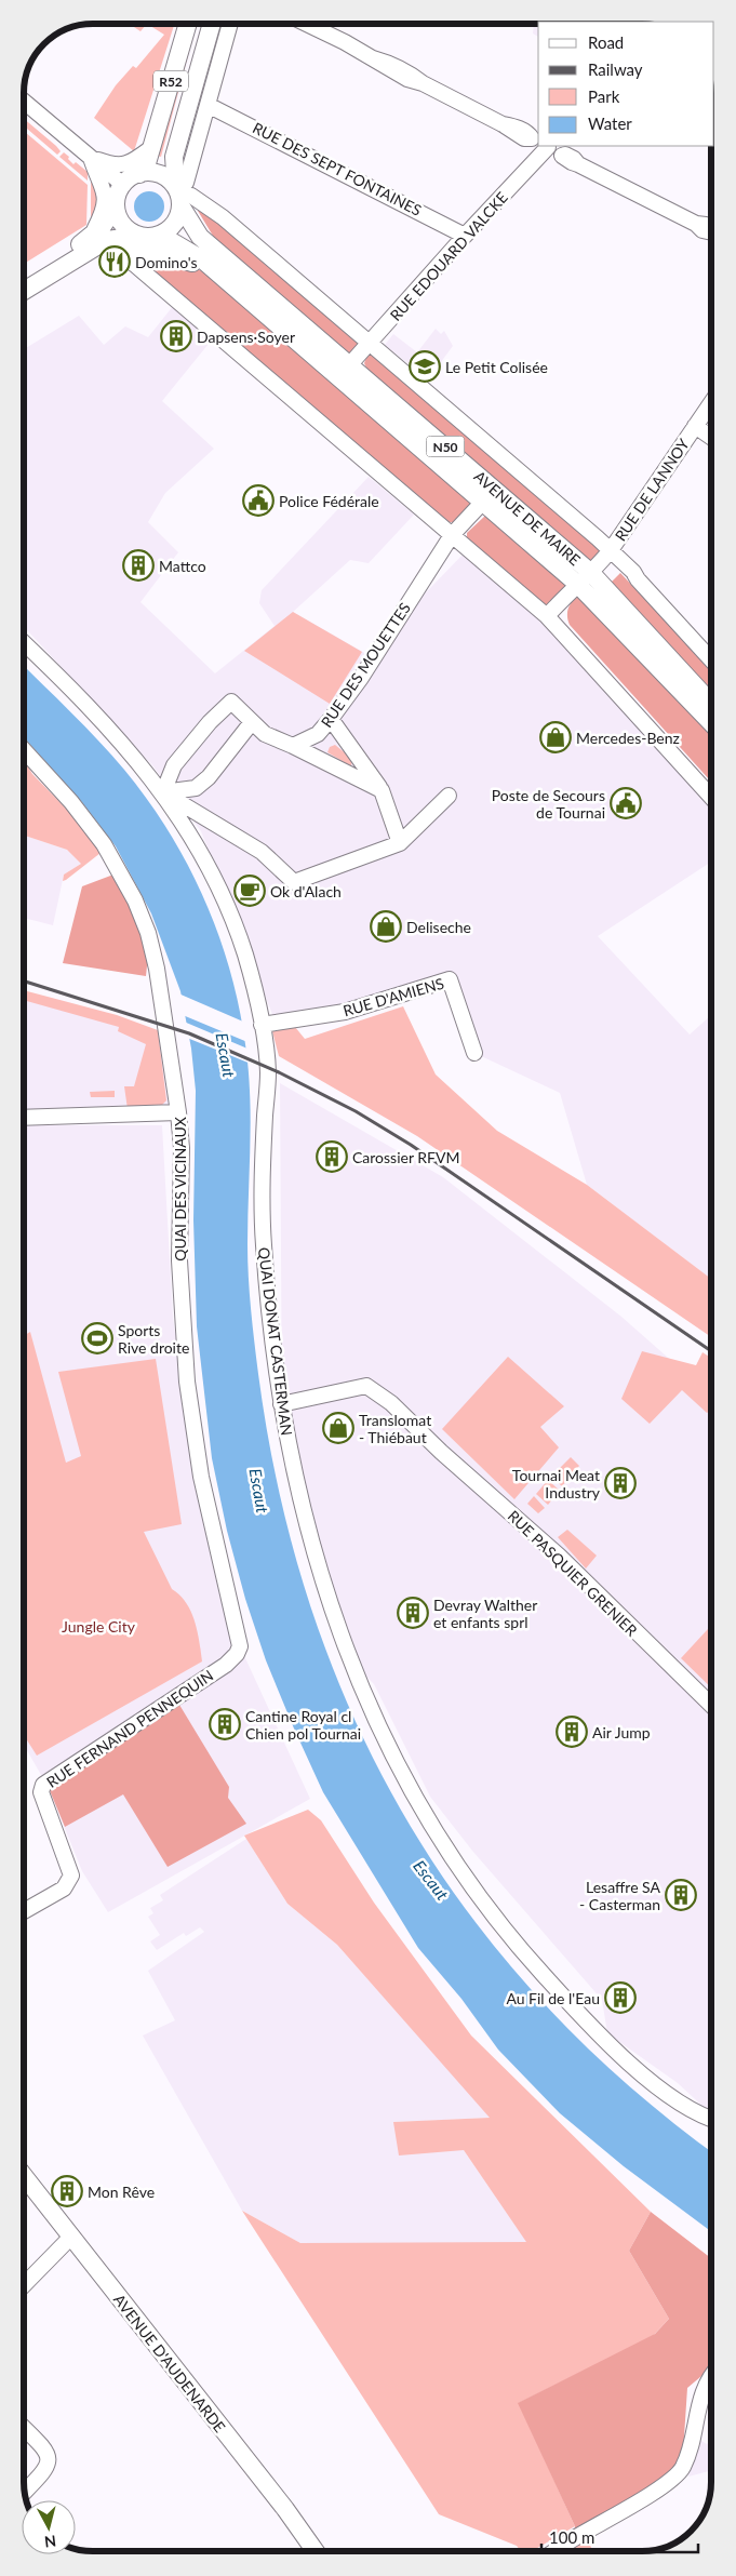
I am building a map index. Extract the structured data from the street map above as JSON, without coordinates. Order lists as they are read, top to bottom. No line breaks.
{"streets":{"main road":["R52","N50","AVENUE DE MAIRE","AVENUE D'AUDENARDE"],"street":["RUE DES SEPT FONTAINES","RUE EDOUARD VALCKE","RUE DE LANNOY","RUE DES MOUETTES","RUE D'AMIENS","QUAI DES VICINAUX","QUAI DONAT CASTERMAN","RUE PASQUIER GRENIER","RUE FERNAND PENNEQUIN"]},"crossings":[["R52","AVENUE DE MAIRE"],["RUE DES SEPT FONTAINES","RUE EDOUARD VALCKE"],["RUE EDOUARD VALCKE","AVENUE DE MAIRE"],["RUE DE LANNOY","AVENUE DE MAIRE"],["AVENUE DE MAIRE","RUE DES MOUETTES"],["RUE D'AMIENS","QUAI DONAT CASTERMAN"],["QUAI DES VICINAUX","RUE FERNAND PENNEQUIN"],["QUAI DONAT CASTERMAN","RUE PASQUIER GRENIER"]],"water":["Escaut"],"parks":["Jungle City"],"places":{"restaurant":["Domino's"],"building":["Dapsens·Soyer","Mattco","Carossier RFVM","Tournai Meat Industry","Devray Walther et enfants sprl","Cantine Royal cl Chien pol Tournai","Air Jump","Lesaffre SA - Casterman","Au Fil de l'Eau","Mon Rêve"],"school or university":["Le Petit Colisée"],"public building":["Police Fédérale","Poste de Secours de Tournai"],"shop":["Mercedes-Benz","Deliseche","Translomat - Thiébaut"],"cafe":["Ok d'Alach"],"sports":["Sports Rive droite"]},"legend":["Road","Railway","Park","Water"],"scale_bar":"100 m","north":"bottom"}
